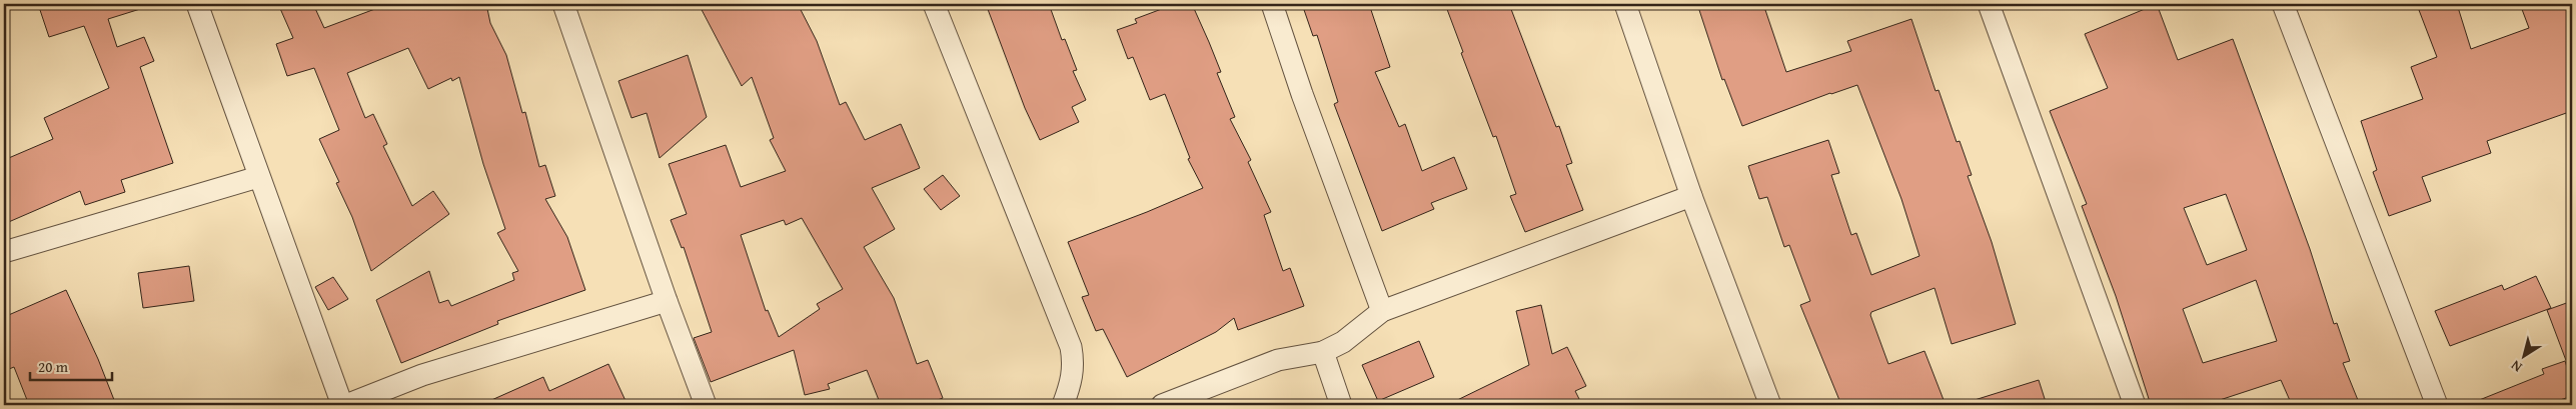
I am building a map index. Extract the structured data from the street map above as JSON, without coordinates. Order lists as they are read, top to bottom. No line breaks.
{"scale_bar":"20 m","north":"bottom left"}
